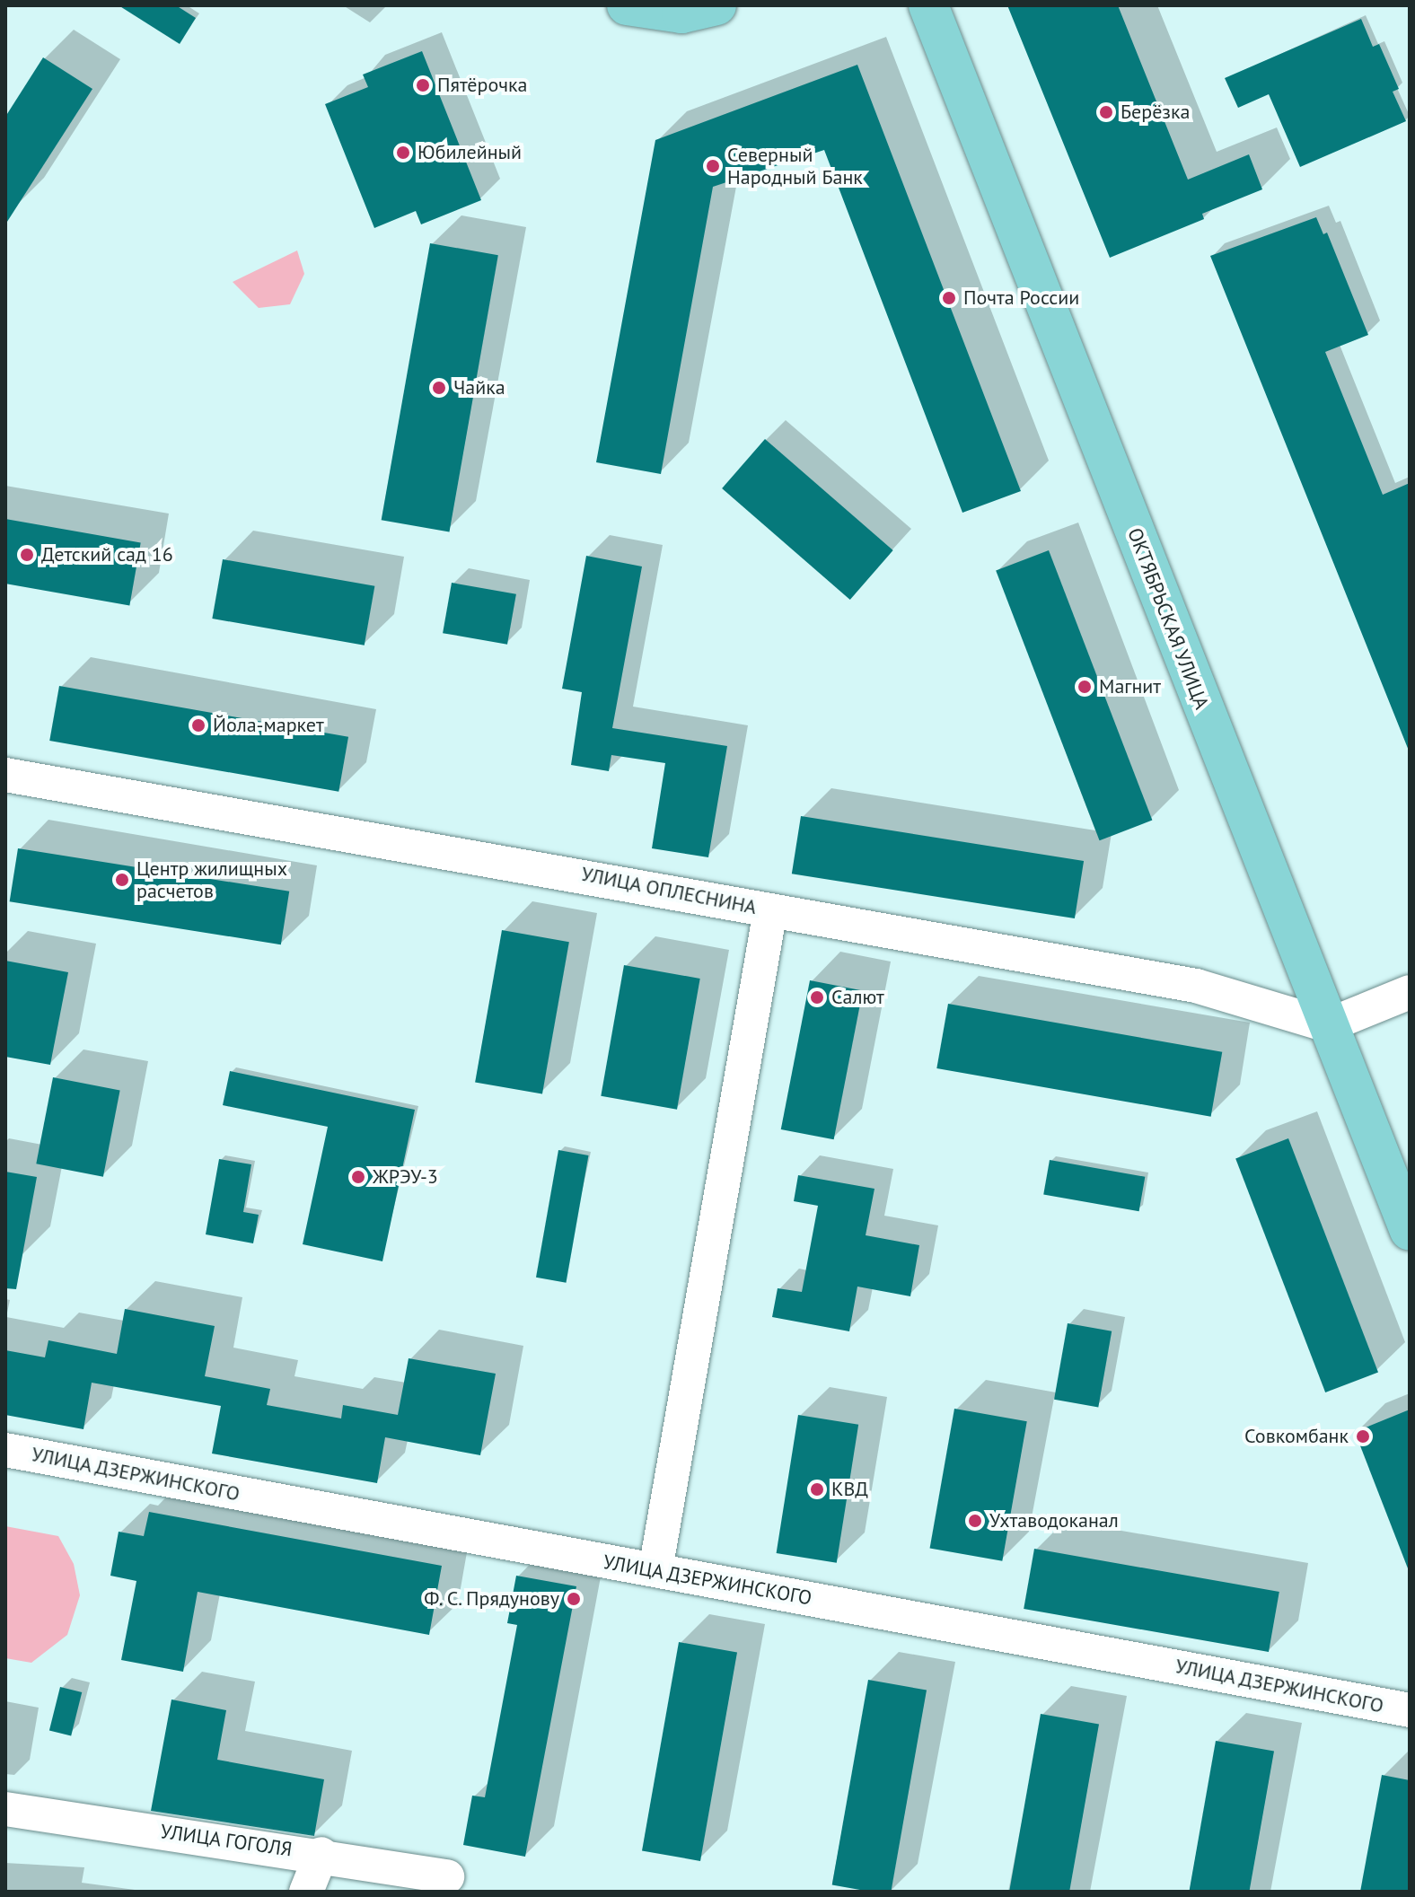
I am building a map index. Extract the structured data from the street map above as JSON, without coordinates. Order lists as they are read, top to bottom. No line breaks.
{"streets":{"main road":["ОКТЯБРЬСКАЯ УЛИЦА"],"street":["УЛИЦА ОПЛЕСНИНА","УЛИЦА ДЗЕРЖИНСКОГО","УЛИЦА ГОГОЛЯ"]},"crossings":[["ОКТЯБРЬСКАЯ УЛИЦА","УЛИЦА ОПЛЕСНИНА"]],"places":["Пятёрочка","Берёзка","Юбилейный","Северный Народный Банк","Почта России","Чайка","Детский сад 16","Магнит","Йола-маркет","Центр жилищных расчетов","Салют","ЖРЭУ-3","Совкомбанк","КВД","Ухтаводоканал","Ф. С. Прядунову"]}
